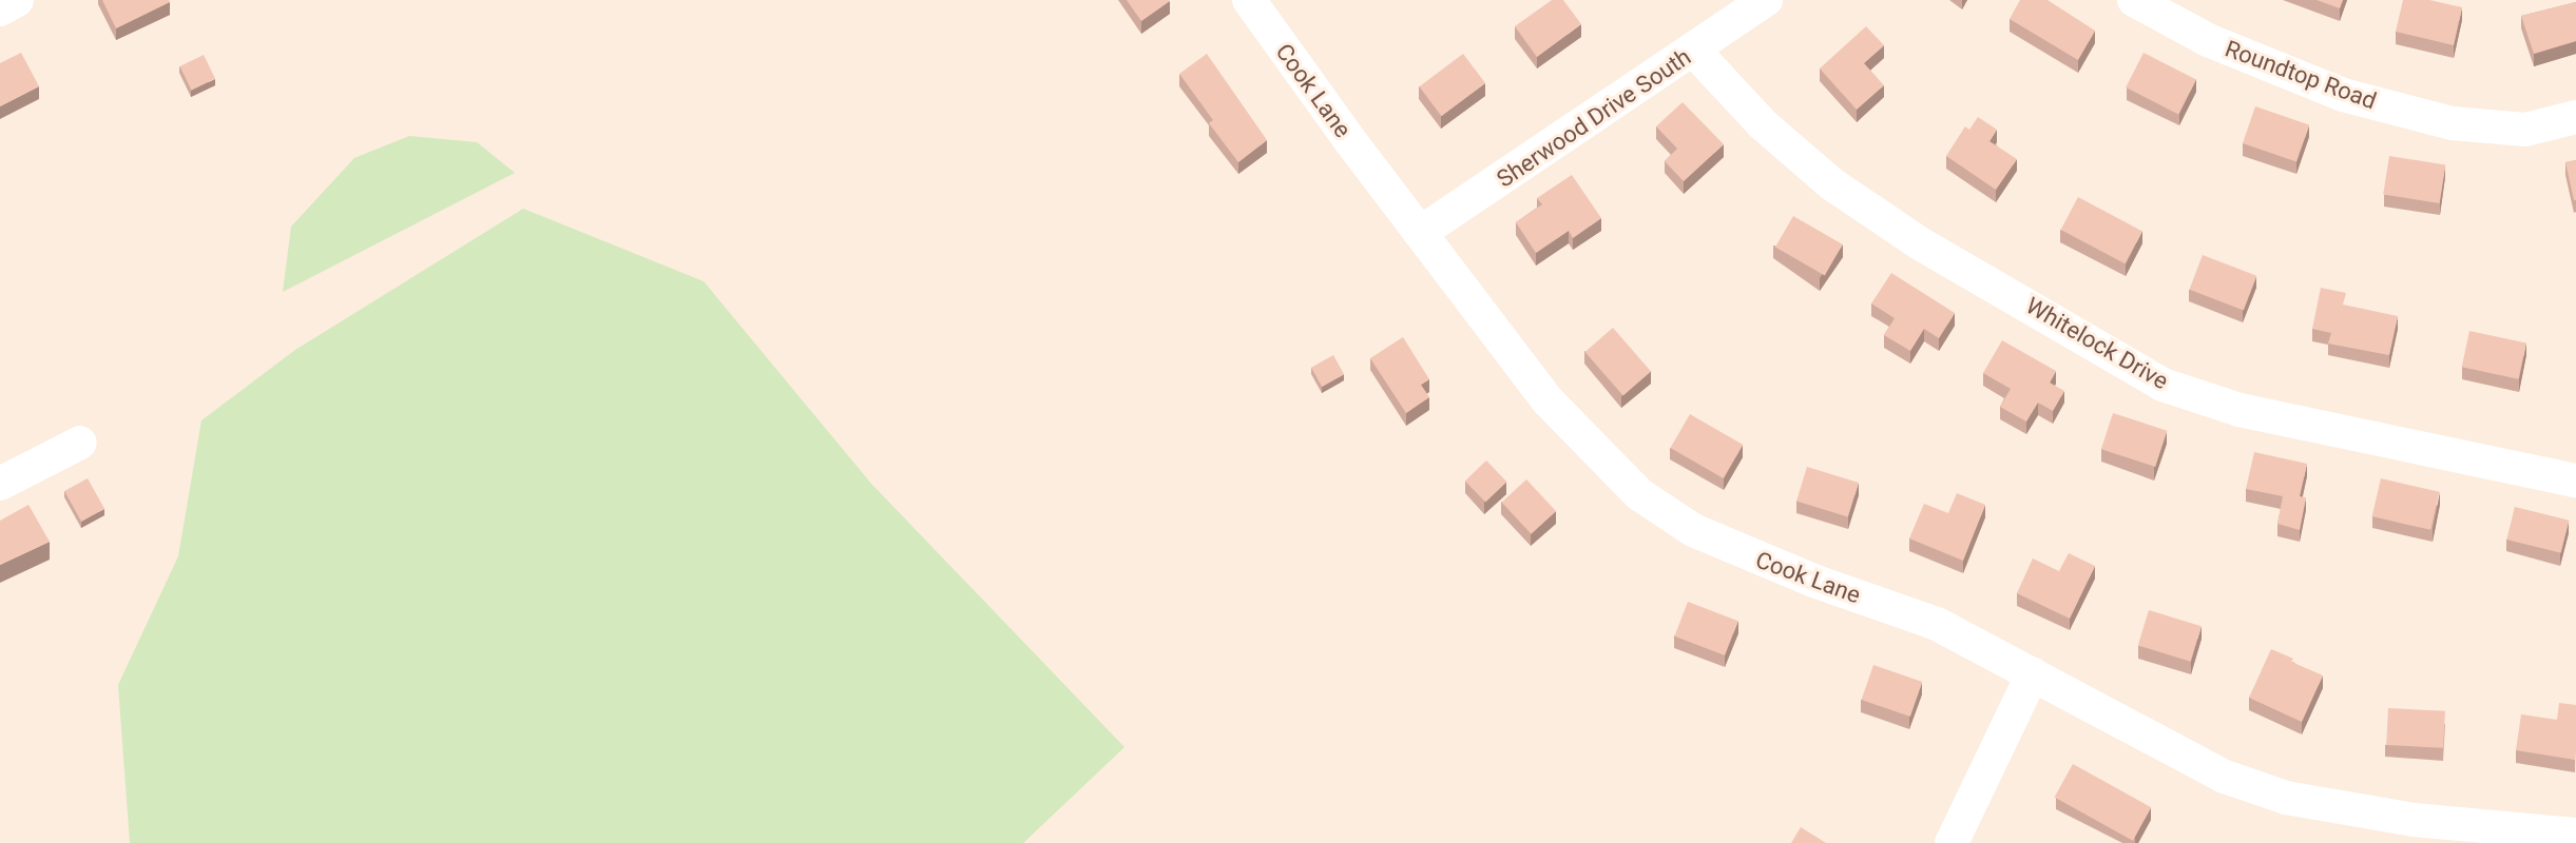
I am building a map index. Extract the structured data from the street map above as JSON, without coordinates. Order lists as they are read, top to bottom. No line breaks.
{"streets":{"street":["Roundtop Road","Cook Lane","Sherwood Drive South","Whitelock Drive"]},"crossings":[["Cook Lane","Sherwood Drive South"],["Sherwood Drive South","Whitelock Drive"]]}
